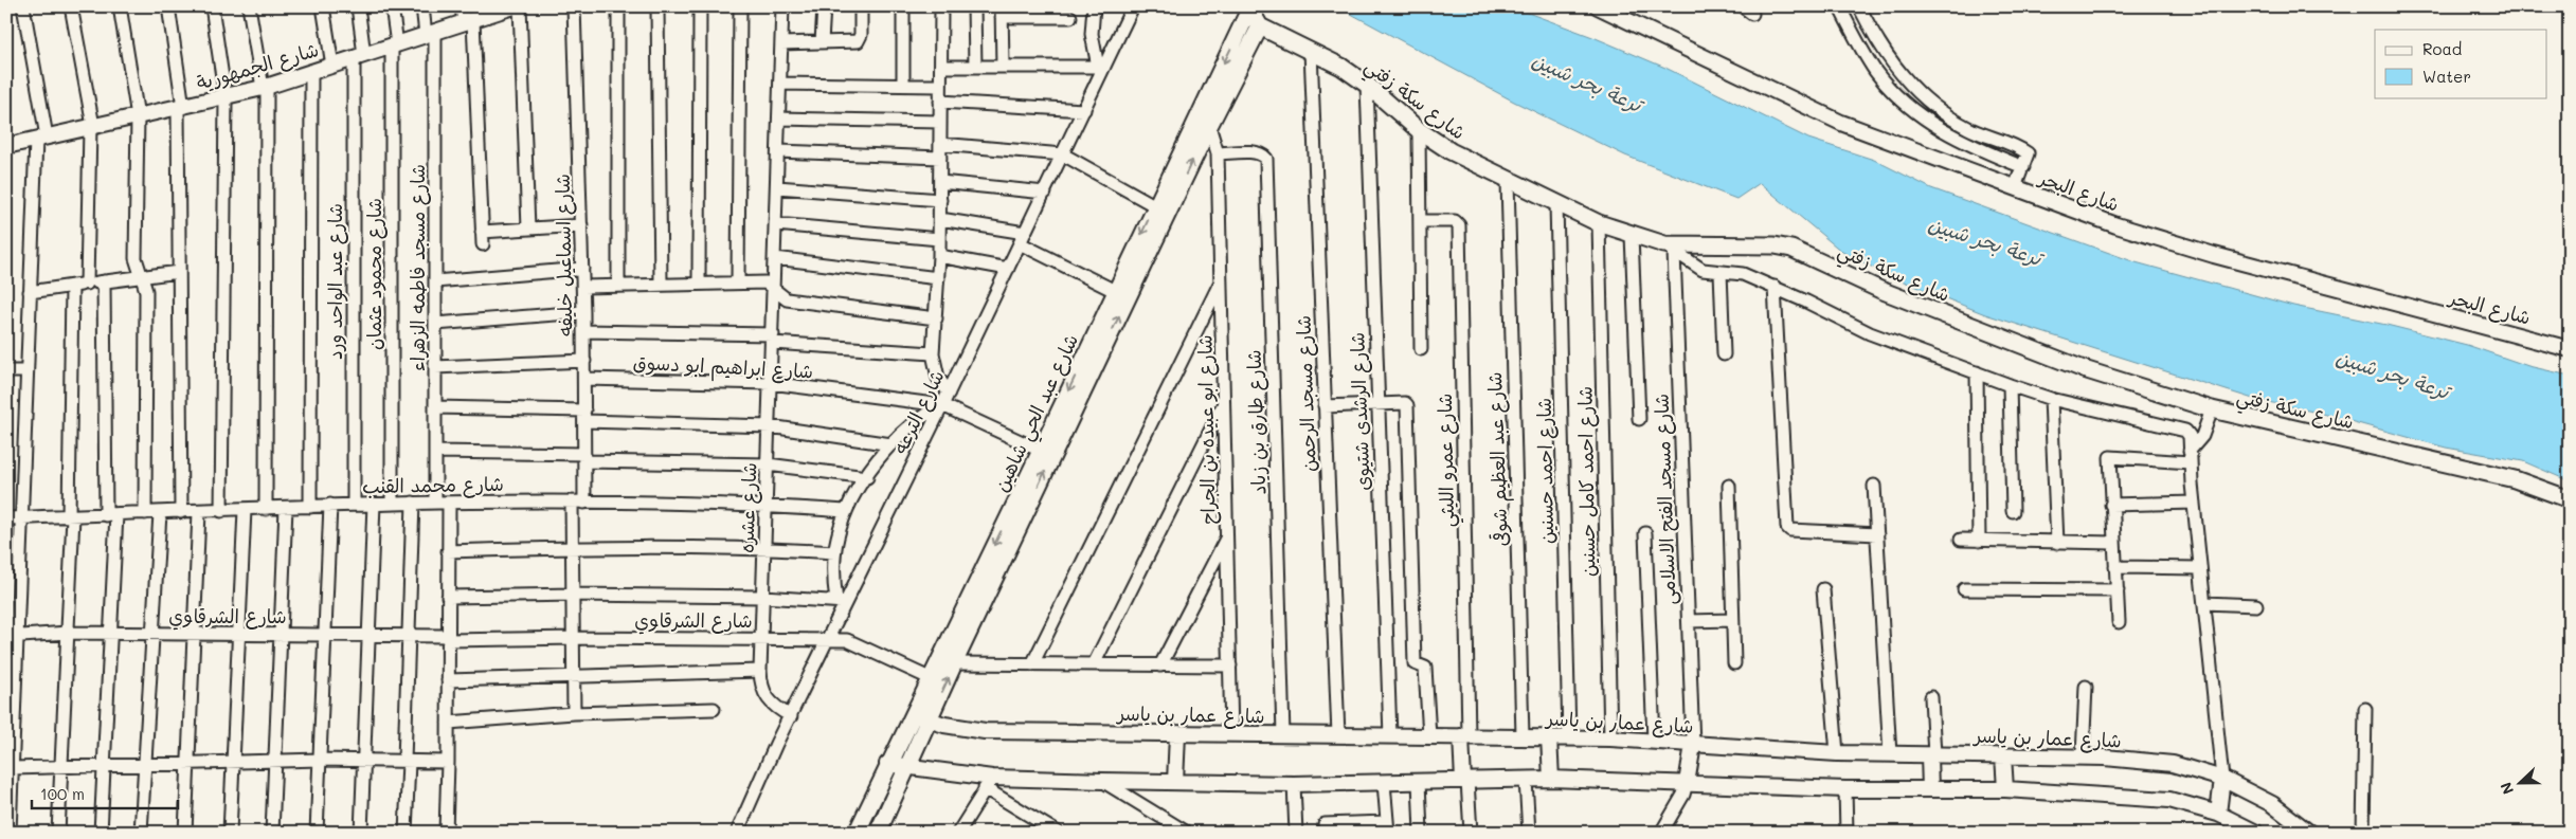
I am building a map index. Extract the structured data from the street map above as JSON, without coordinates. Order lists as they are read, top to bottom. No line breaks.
{"streets":{"main road":["شارع سكة زفتي","شارع عبد الحي شاهين"],"street":["شارع الجمهورية","شارع البحر","شارع اسماعيل خليفه","شارع مسجد فاطمه الزهراء","شارع محمود عثمان","شارع عبد الواحد ورد","شارع ابراهيم ابو دسوق","شارع مسجد الرحمن","شارع الترعه","شارع الرشدى شتيوى","شارع طارق بن زياد","شارع ابو عبيده بن الجراح","شارع عبد العظيم شوقى","شارع عمرو الليثي","شارع احمد حسنين","شارع احمد كامل حسنين","شارع محمد القنب","شارع مسجد الفتح الاسلامى","شارع عشره","شارع الشرقاوي","شارع عمار بن ياسر"]},"crossings":[["شارع الجمهورية","شارع مسجد فاطمه الزهراء"],["شارع الجمهورية","شارع محمود عثمان"],["شارع الجمهورية","شارع عبد الواحد ورد"],["شارع سكة زفتي","شارع مسجد الرحمن"],["شارع سكة زفتي","شارع الرشدى شتيوى"],["شارع سكة زفتي","شارع عبد الحي شاهين"],["شارع سكة زفتي","شارع عبد العظيم شوقى"],["شارع سكة زفتي","شارع احمد حسنين"],["شارع سكة زفتي","شارع احمد كامل حسنين"],["شارع سكة زفتي","شارع مسجد الفتح الاسلامى"],["شارع اسماعيل خليفه","شارع ابراهيم ابو دسوق"],["شارع اسماعيل خليفه","شارع محمد القنب"],["شارع مسجد فاطمه الزهراء","شارع محمد القنب"],["شارع محمود عثمان","شارع محمد القنب"],["شارع عبد الواحد ورد","شارع محمد القنب"],["شارع ابراهيم ابو دسوق","شارع الترعه"],["شارع ابراهيم ابو دسوق","شارع عبد الحي شاهين"],["شارع ابراهيم ابو دسوق","شارع عشره"],["شارع مسجد الرحمن","شارع عمار بن ياسر"],["شارع الترعه","شارع عشره"],["شارع الترعه","شارع الشرقاوي"],["شارع الرشدى شتيوى","شارع عمار بن ياسر"],["شارع عبد الحي شاهين","شارع ابو عبيده بن الجراح"],["شارع عبد الحي شاهين","شارع الشرقاوي"],["شارع عبد الحي شاهين","شارع عمار بن ياسر"],["شارع طارق بن زياد","شارع ابو عبيده بن الجراح"],["شارع طارق بن زياد","شارع عمار بن ياسر"],["شارع ابو عبيده بن الجراح","شارع عمار بن ياسر"],["شارع عبد العظيم شوقى","شارع عمار بن ياسر"],["شارع عمرو الليثي","شارع عمار بن ياسر"],["شارع احمد حسنين","شارع عمار بن ياسر"],["شارع احمد كامل حسنين","شارع عمار بن ياسر"],["شارع محمد القنب","شارع عشره"],["شارع مسجد الفتح الاسلامى","شارع عمار بن ياسر"],["شارع عشره","شارع الشرقاوي"]],"water":["ترعة بحر شبين"],"legend":["Road","Water"],"scale_bar":"100 m","north":"left"}
